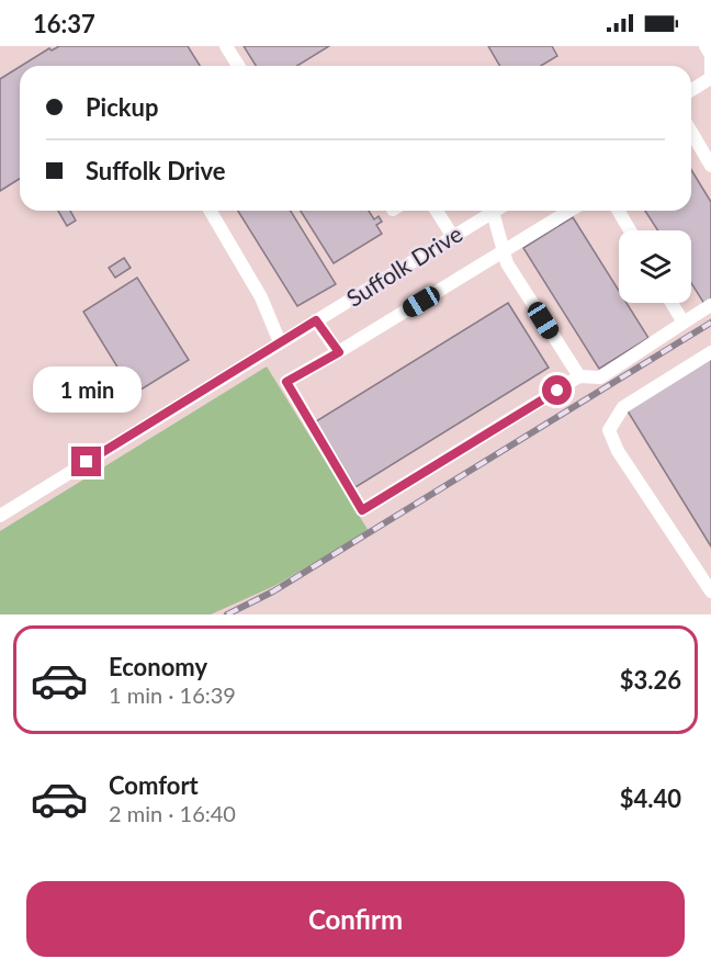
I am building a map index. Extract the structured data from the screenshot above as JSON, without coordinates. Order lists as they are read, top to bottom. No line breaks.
{"streets":{"street":["Suffolk Drive"]},"page":{"status":"16:37","banner":["Pickup","Suffolk Drive"],"bubble":"1 min","list":[{"name":"Economy","note":"1 min · 16:39","value":"$3.26"},{"name":"Comfort","note":"2 min · 16:40","value":"$4.40"}],"buttons":"Confirm"}}
